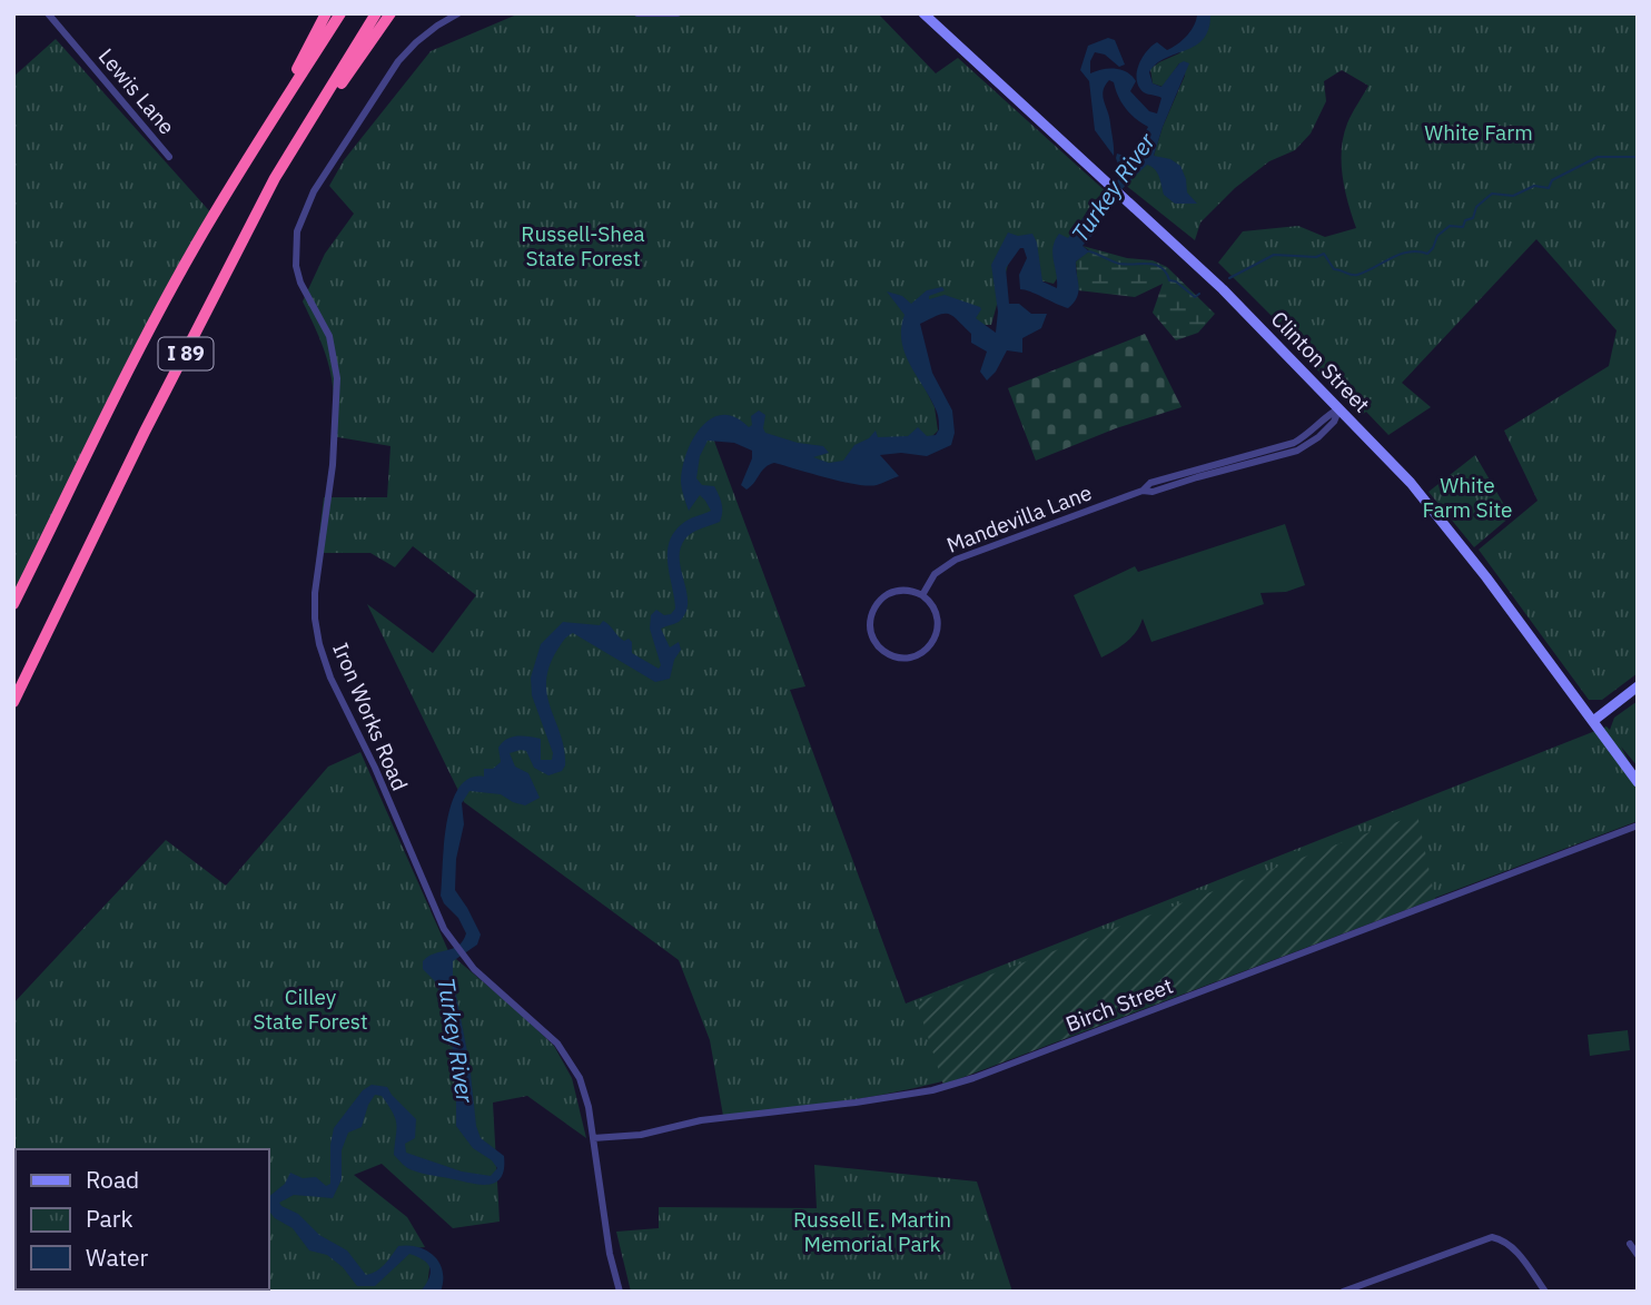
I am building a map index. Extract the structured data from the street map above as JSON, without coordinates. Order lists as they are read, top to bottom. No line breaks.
{"streets":{"highway":["I 89"],"main road":["Clinton Street"],"street":["Lewis Lane","Mandevilla Lane","Iron Works Road","Birch Street"]},"crossings":[["Clinton Street","Mandevilla Lane"],["Iron Works Road","Birch Street"]],"water":["Turkey River"],"parks":["White Farm","Russell-Shea State Forest","White Farm Site","Cilley State Forest","Russell E. Martin Memorial Park"],"legend":["Road","Park","Water"]}
